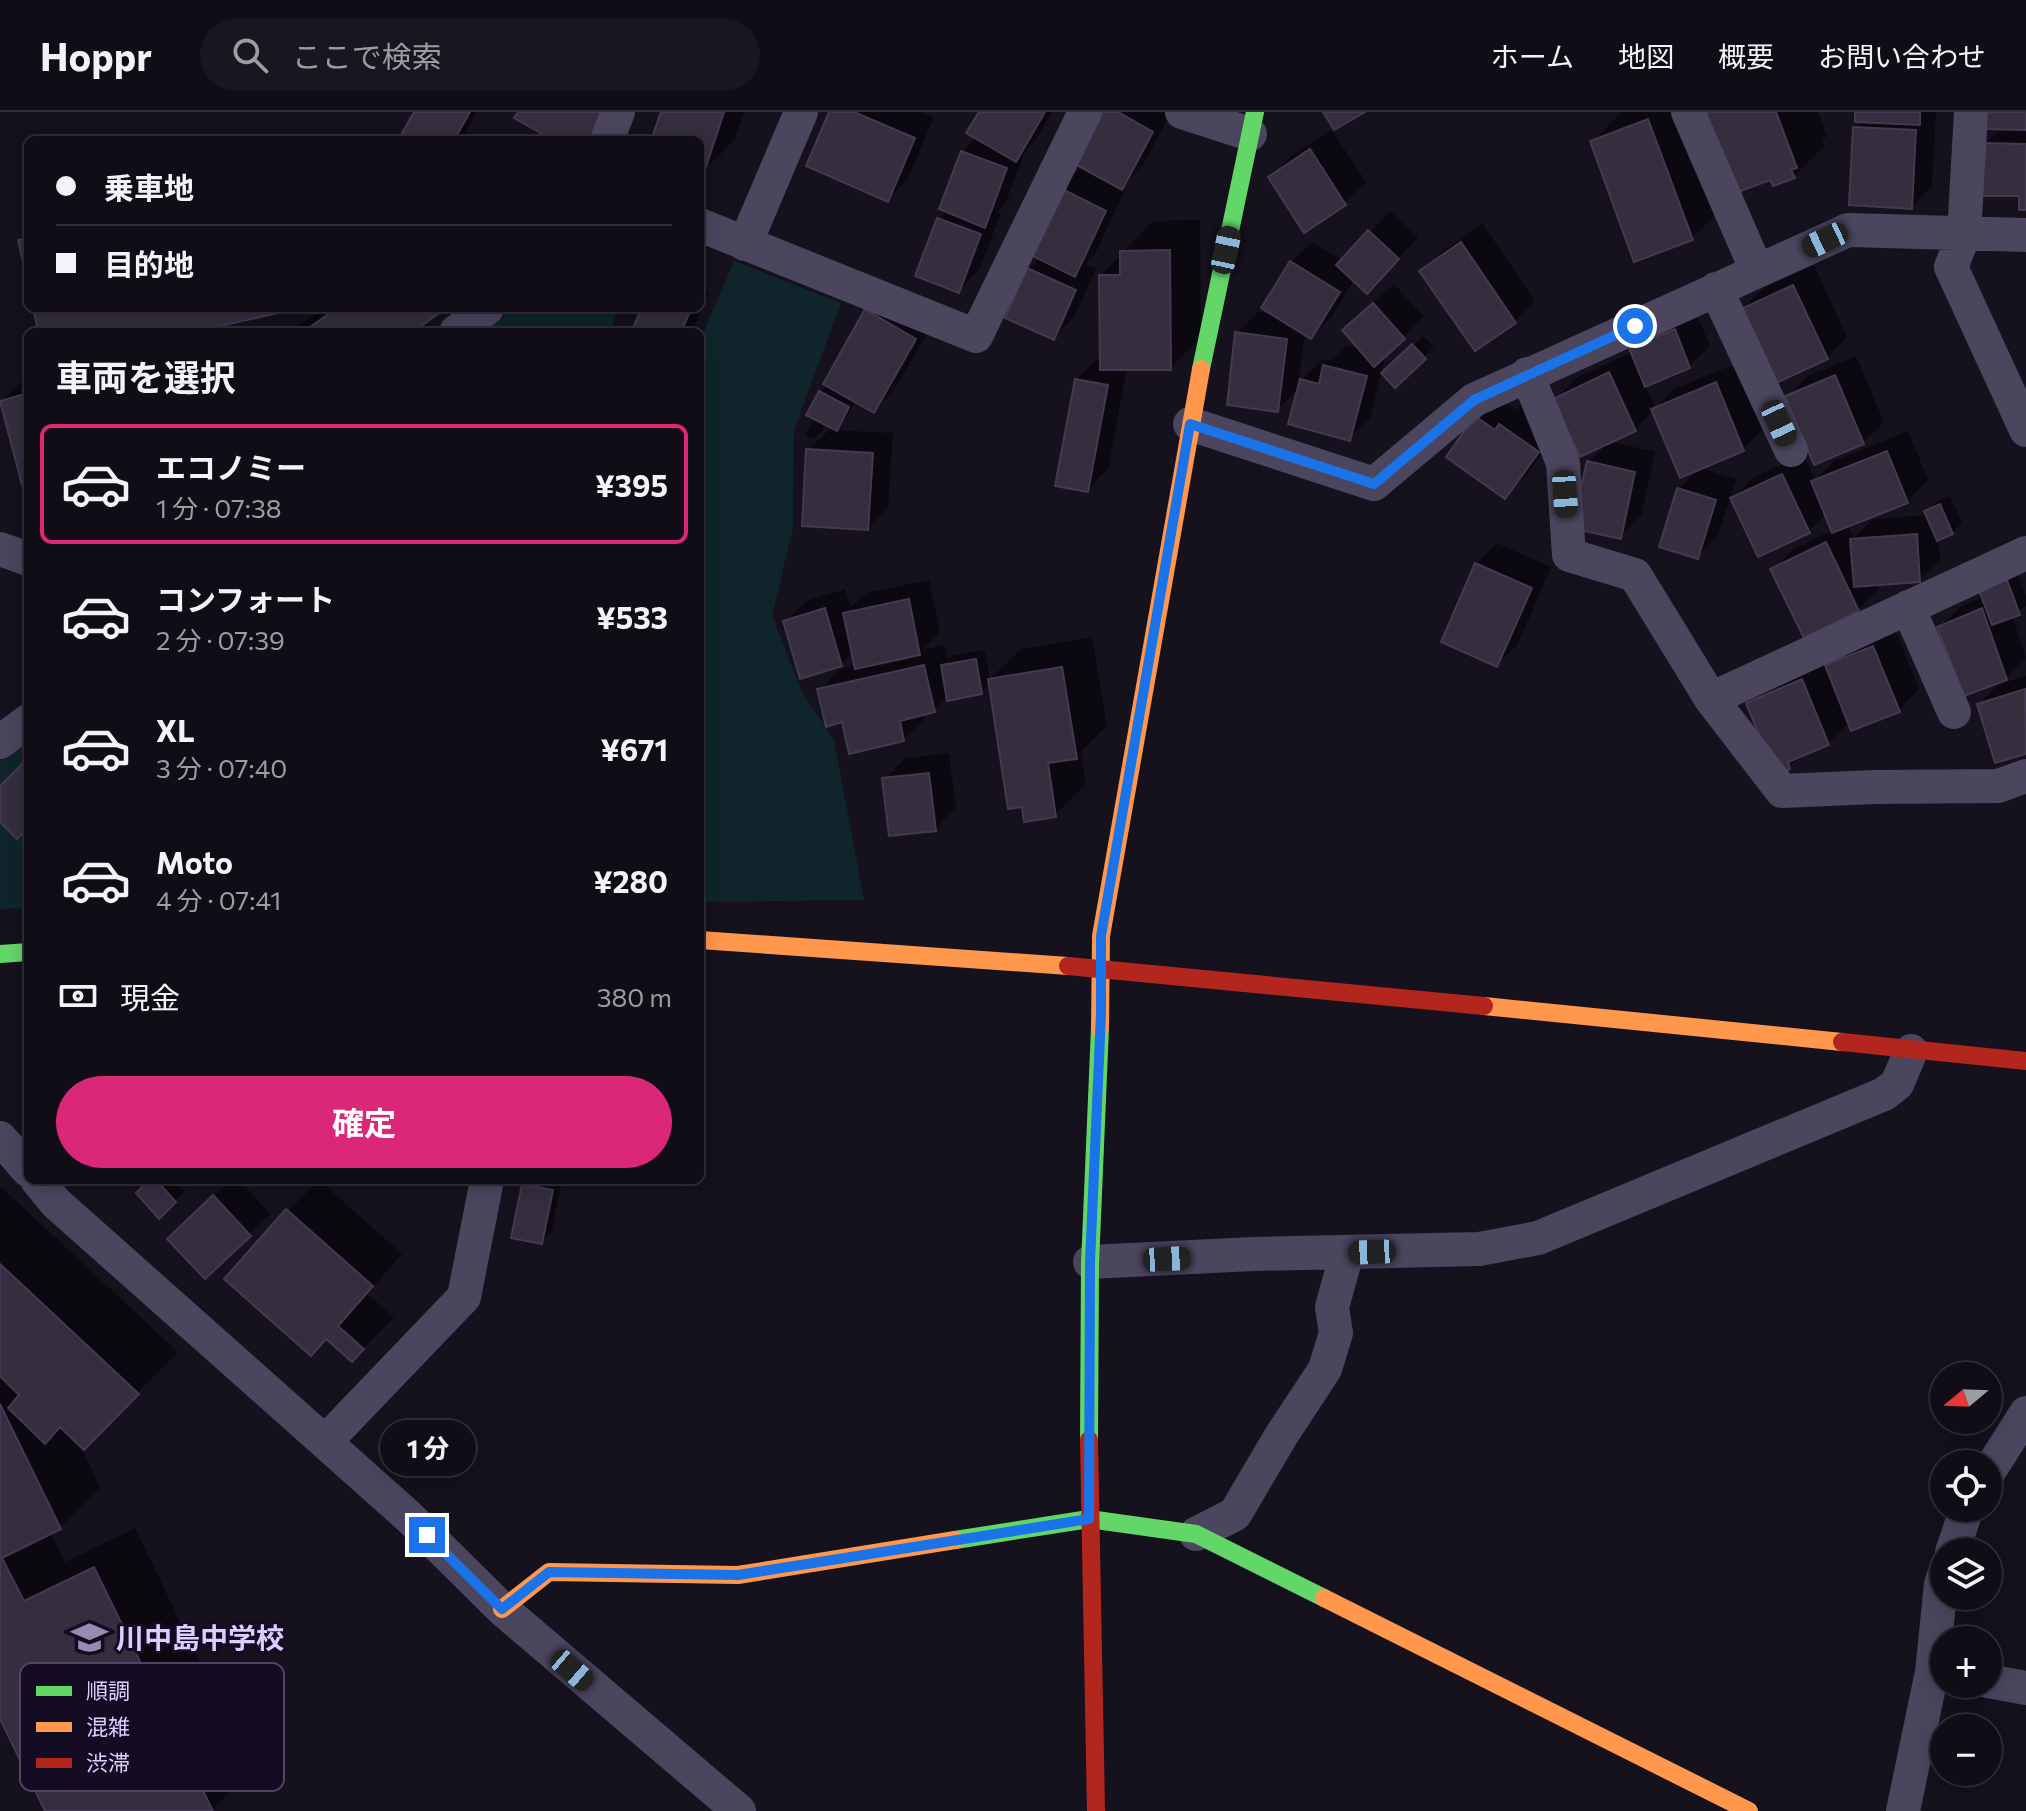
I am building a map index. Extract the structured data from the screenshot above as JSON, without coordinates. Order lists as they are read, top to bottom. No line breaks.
{"places":{"school or university":["川中島中学校"]},"legend":["順調","混雑","渋滞"],"north":"left","page":{"header":"Hoppr","search":"ここで検索","nav":["ホーム","地図","概要","お問い合わせ"],"banner":["乗車地","目的地"],"heading":"車両を選択","list":[{"name":"エコノミー","note":"1 分 · 07:38","value":"¥395"},{"name":"コンフォート","note":"2 分 · 07:39","value":"¥533"},{"name":"XL","note":"3 分 · 07:40","value":"¥671"},{"name":"Moto","note":"4 分 · 07:41","value":"¥280"}],"pay":["現金","380 m"],"buttons":"確定","map_buttons":["+","−"],"bubble":"1 分"}}
